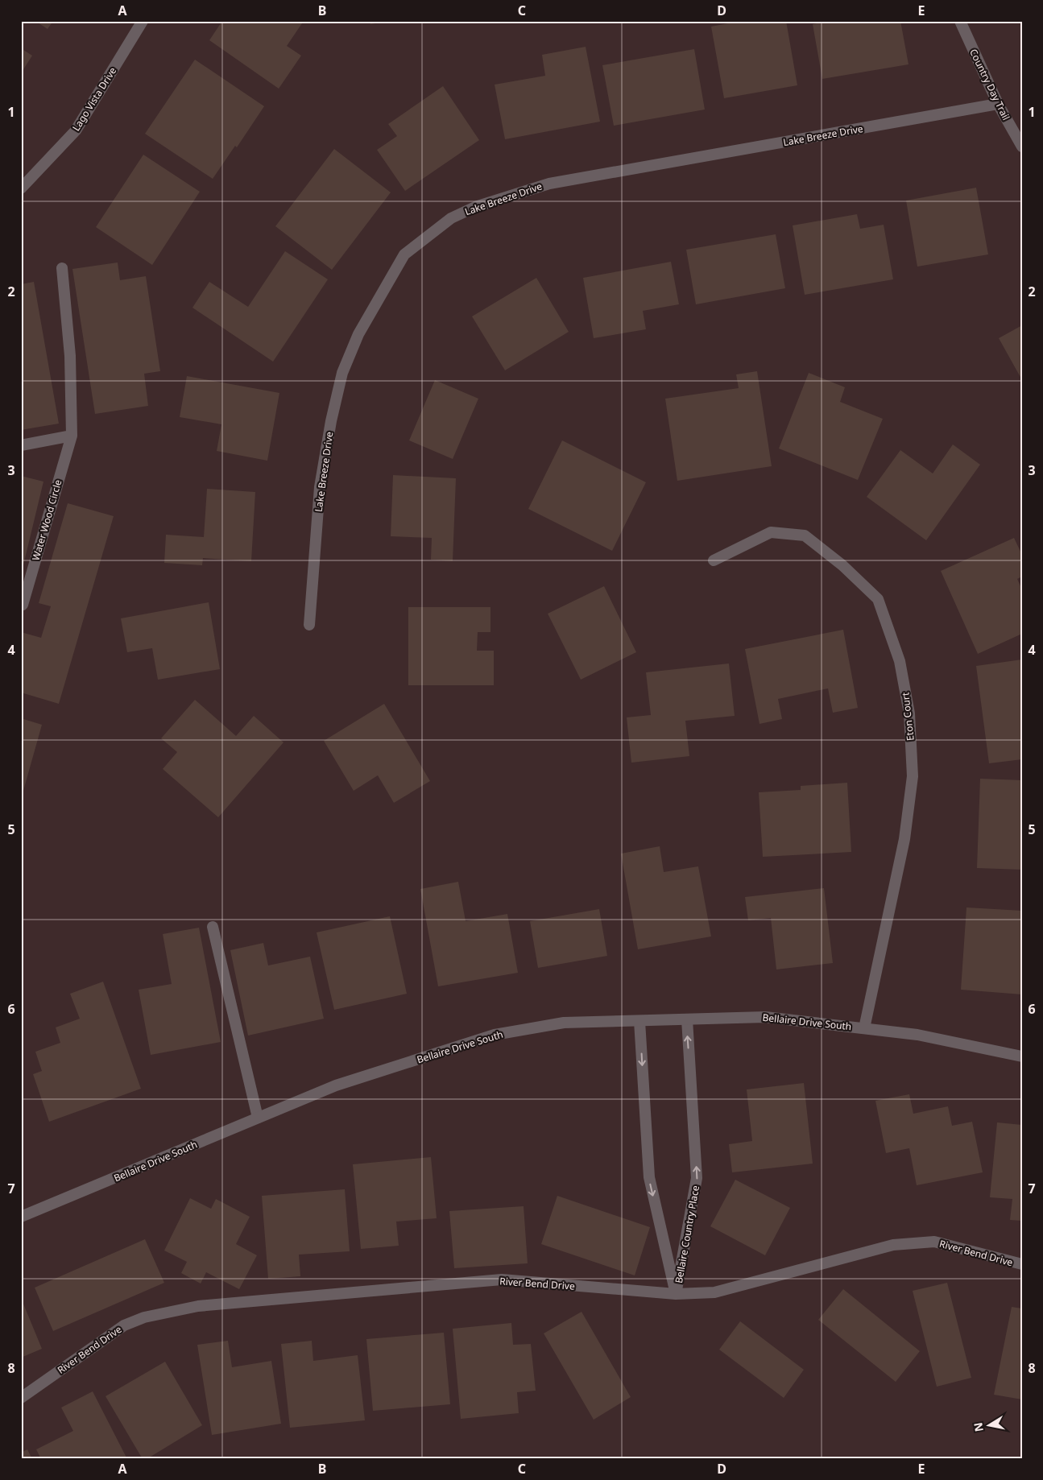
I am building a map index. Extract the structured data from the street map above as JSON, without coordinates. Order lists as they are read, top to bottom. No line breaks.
{"streets":{"street":["Country Day Trail","Lago Vista Drive","Lake Breeze Drive","Water Wood Circle","Eton Court","Bellaire Drive South","Bellaire Country Place","River Bend Drive"]},"crossings":[["Country Day Trail","Lake Breeze Drive"],["Eton Court","Bellaire Drive South"],["Bellaire Drive South","Bellaire Country Place"],["Bellaire Country Place","River Bend Drive"]],"north":"left","grid":{"columns":["A","B","C","D","E"],"rows":["1","2","3","4","5","6","7","8"]}}
